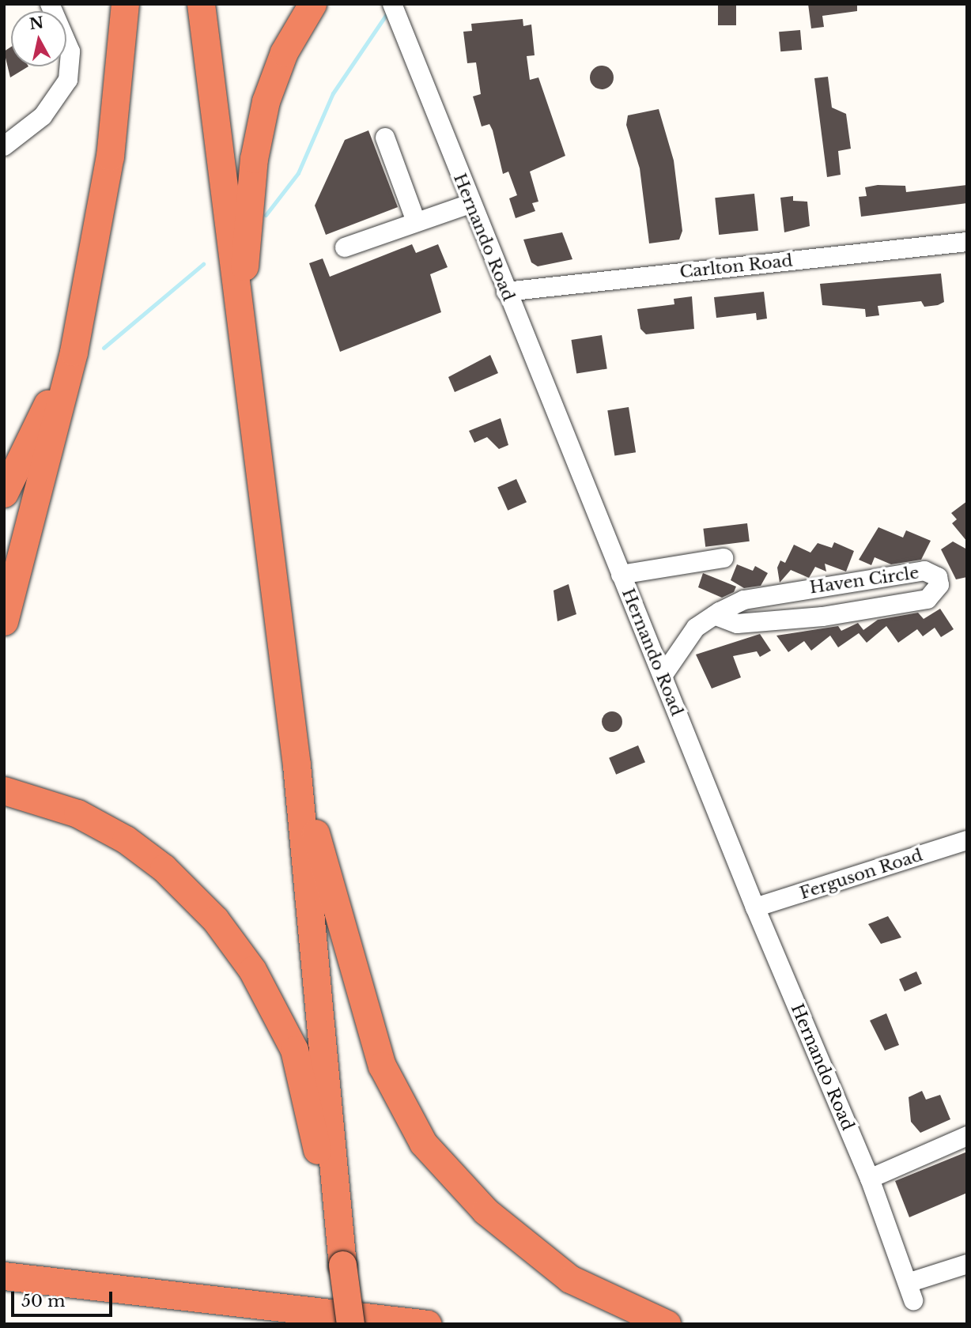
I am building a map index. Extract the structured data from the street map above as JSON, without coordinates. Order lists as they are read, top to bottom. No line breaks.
{"streets":{"street":["Hernando Road","Carlton Road","Haven Circle","Ferguson Road"]},"crossings":[["Hernando Road","Carlton Road"],["Hernando Road","Haven Circle"],["Hernando Road","Ferguson Road"]],"scale_bar":"50 m","north":"top"}
